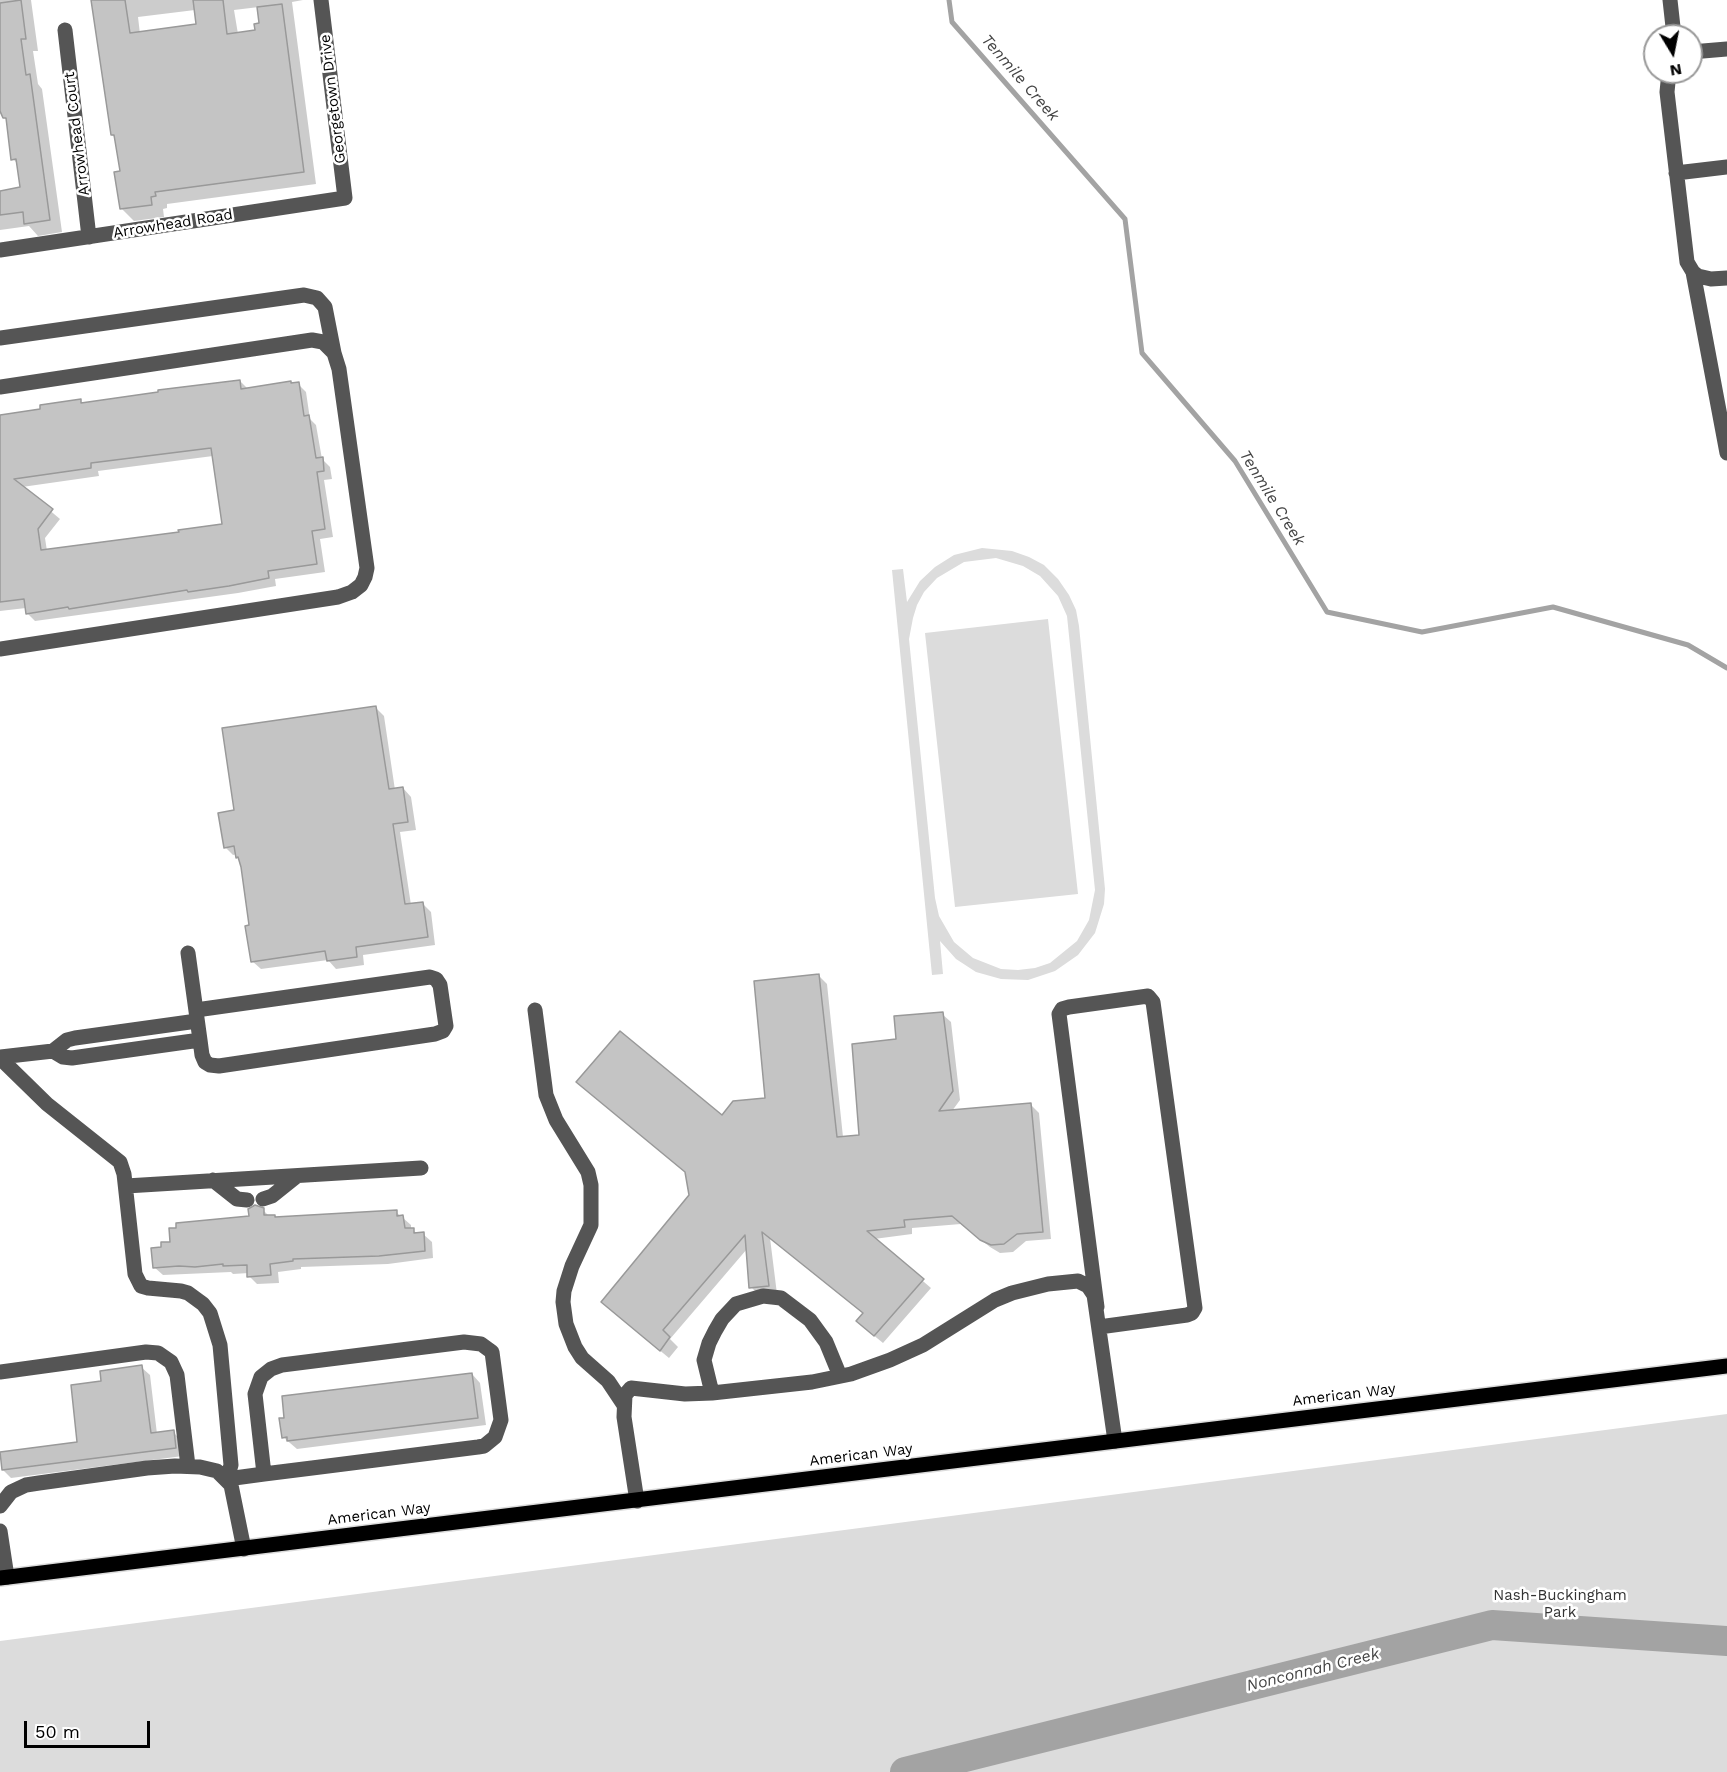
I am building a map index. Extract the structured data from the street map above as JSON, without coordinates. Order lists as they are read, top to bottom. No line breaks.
{"streets":{"main road":["American Way"],"street":["Georgetown Drive","Arrowhead Court","Arrowhead Road"]},"crossings":[["Georgetown Drive","Arrowhead Road"],["Arrowhead Court","Arrowhead Road"]],"water":["Tenmile Creek","Nonconnah Creek"],"parks":["Nash-Buckingham Park"],"scale_bar":"50 m","north":"bottom"}
